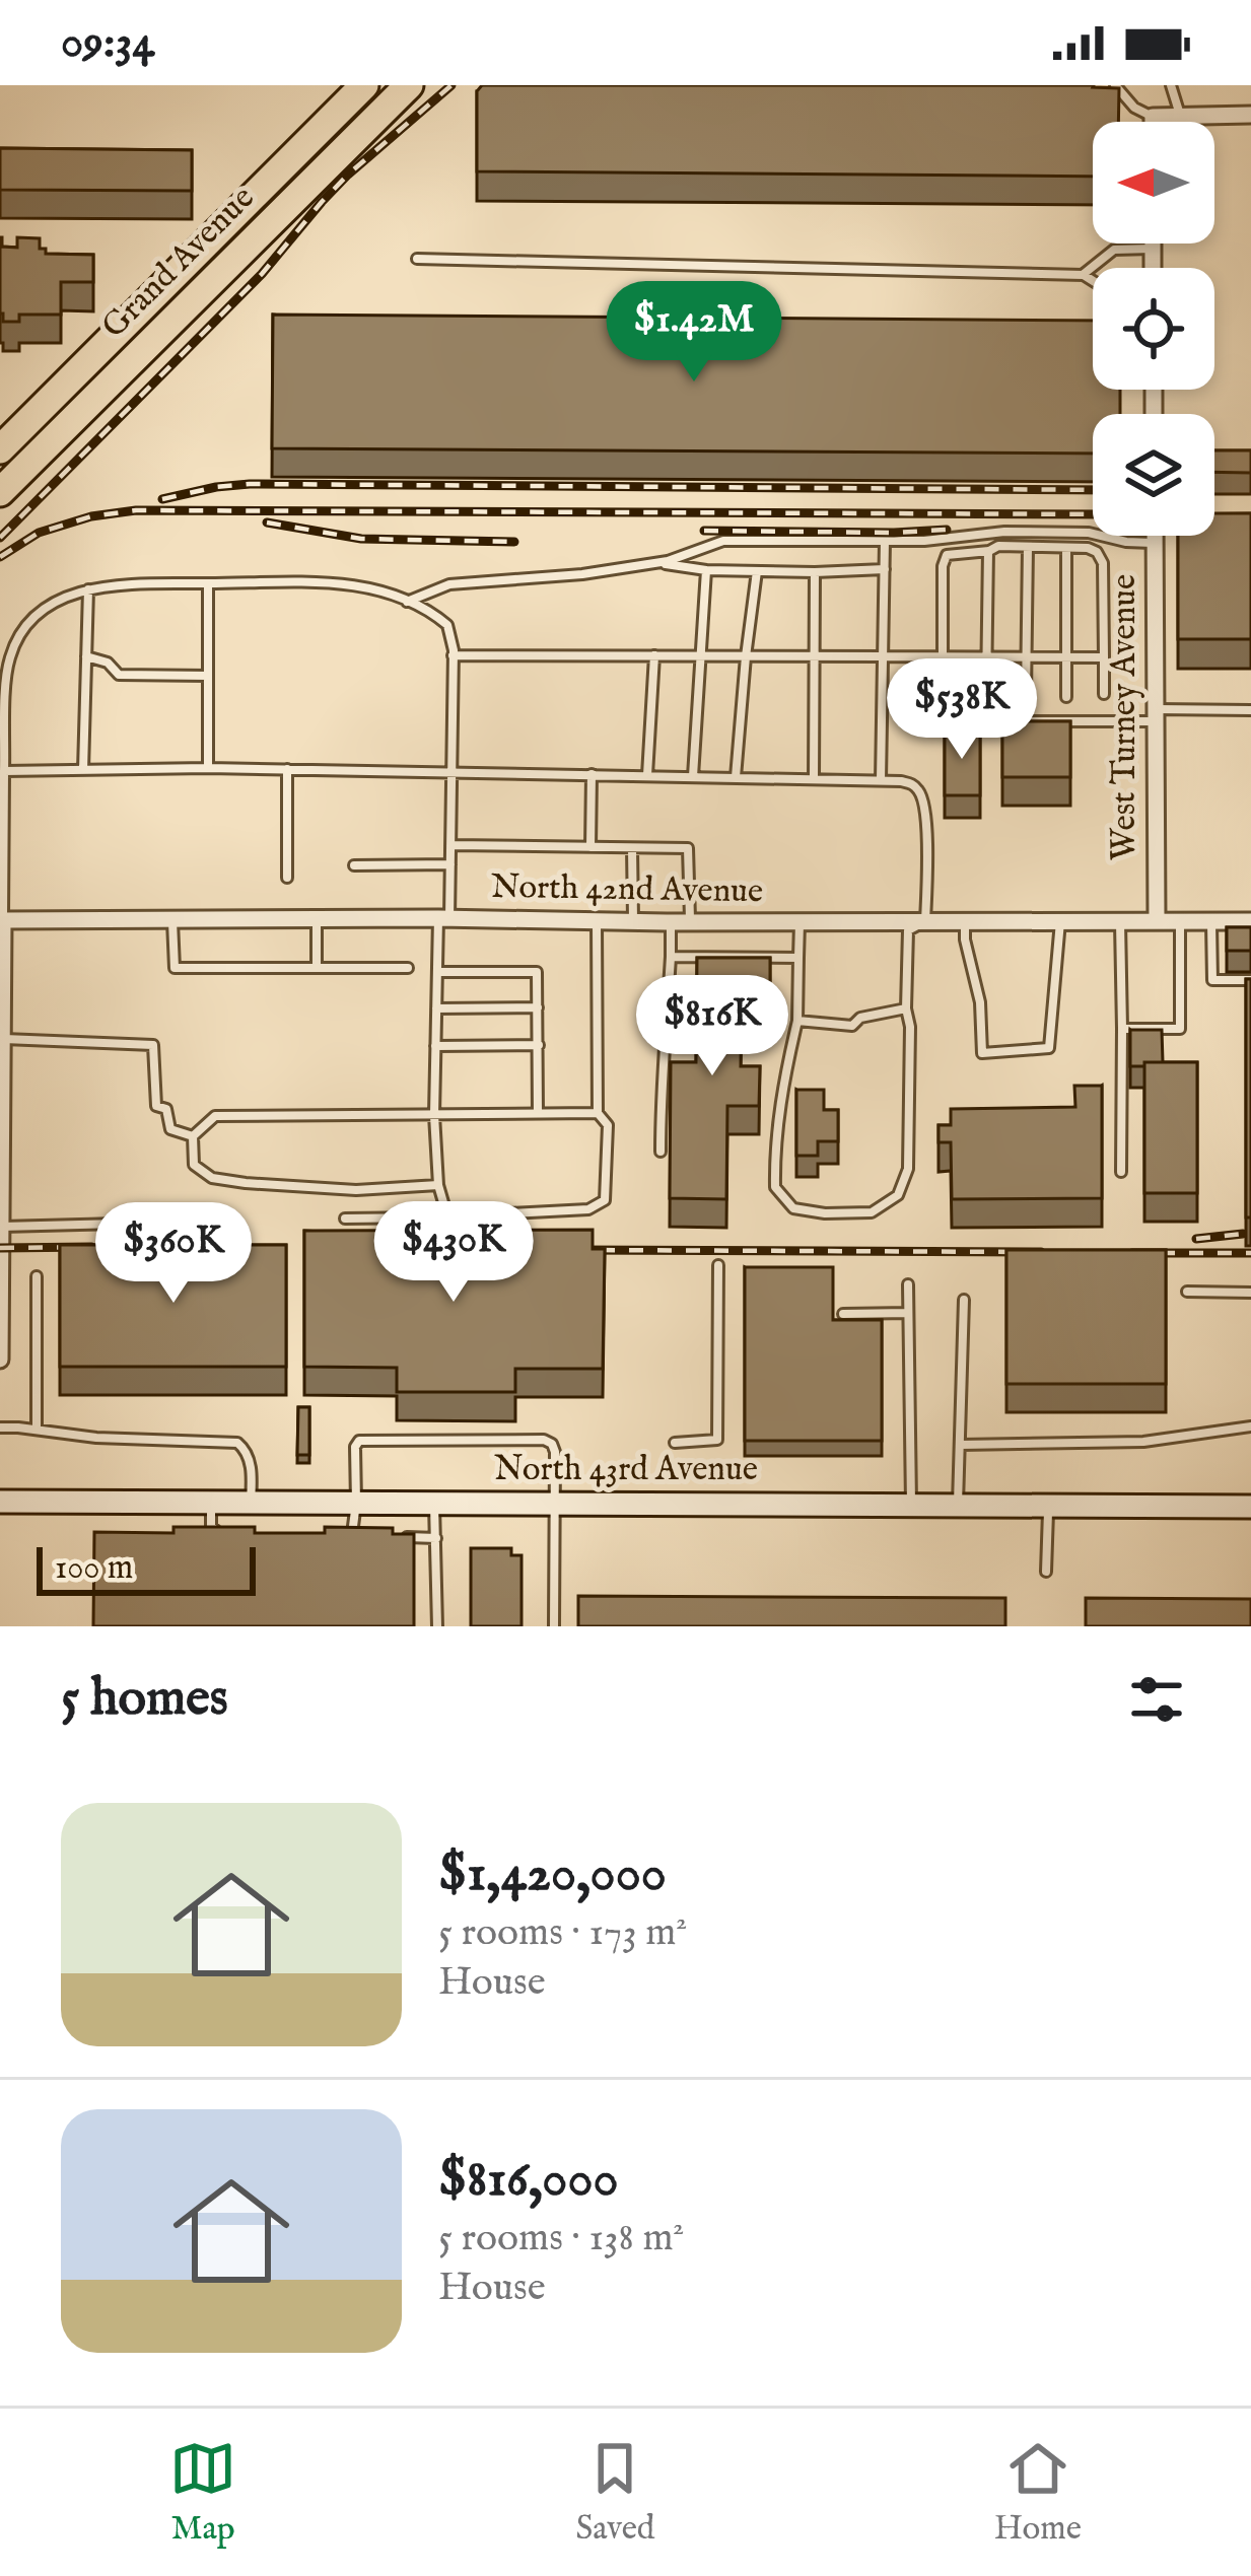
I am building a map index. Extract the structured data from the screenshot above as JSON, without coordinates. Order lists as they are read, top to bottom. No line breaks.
{"streets":{"highway":["Grand Avenue"],"main road":["North 43rd Avenue"],"street":["West Turney Avenue","North 42nd Avenue"]},"crossings":[["West Turney Avenue","North 42nd Avenue"]],"scale_bar":"100 m","north":"left","page":{"status":"09:34","price":["$1.42M","$538K","$816K","$430K","$360K"],"scale":"100 m","heading":"5 homes","list":[{"name":"$1,420,000","note":"5 rooms · 173 m² · House"},{"name":"$816,000","note":"5 rooms · 138 m² · House"}],"tabs":["Map","Saved","Home"]}}
